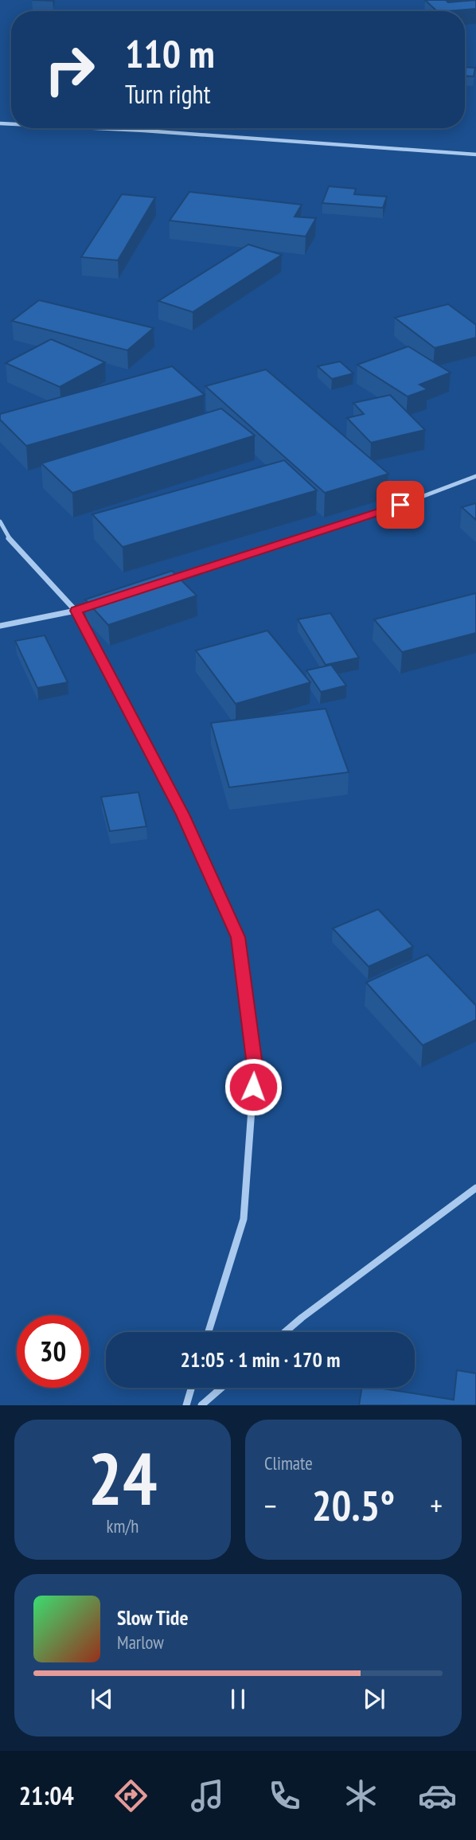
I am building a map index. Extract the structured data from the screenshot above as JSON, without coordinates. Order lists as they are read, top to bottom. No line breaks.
{"page":{"turn":["110 m","Turn right"],"limit":"30","trip":"21:05 · 1 min · 170 m","tile":[["24","km/h"],"Climate"],"heat":["−","20.5°","+"],"song":["Slow Tide","Marlow"],"tabs":"21:04"}}
